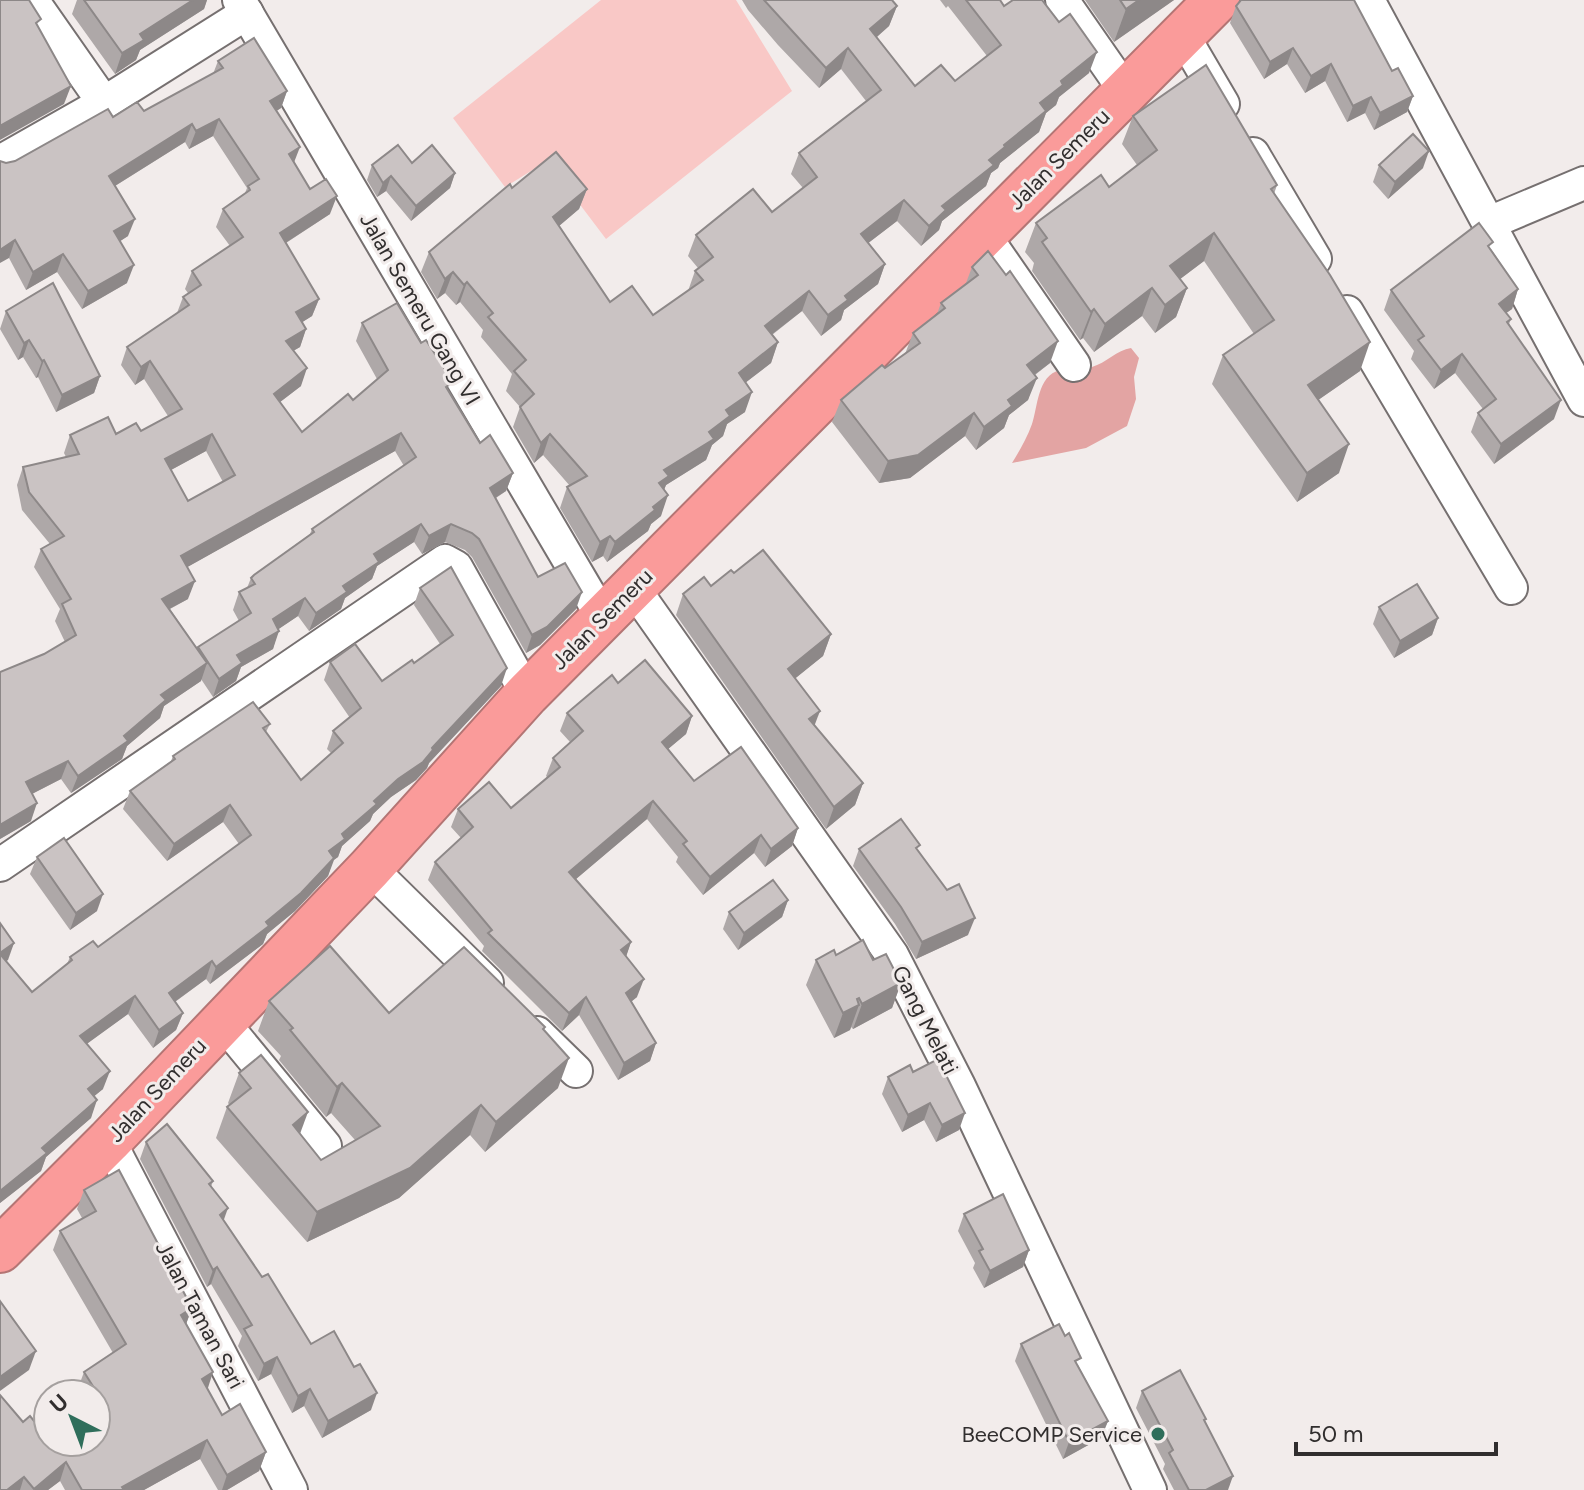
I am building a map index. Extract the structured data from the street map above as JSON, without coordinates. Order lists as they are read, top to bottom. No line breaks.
{"streets":{"highway":["Jalan Semeru"],"street":["Jalan Semeru Gang VI","Gang Melati","Jalan Taman Sari"]},"crossings":[["Jalan Semeru","Jalan Semeru Gang VI"],["Jalan Semeru","Gang Melati"],["Jalan Semeru","Jalan Taman Sari"],["Jalan Semeru Gang VI","Gang Melati"]],"places":["BeeCOMP Service"],"scale_bar":"50 m","north":"top left"}
